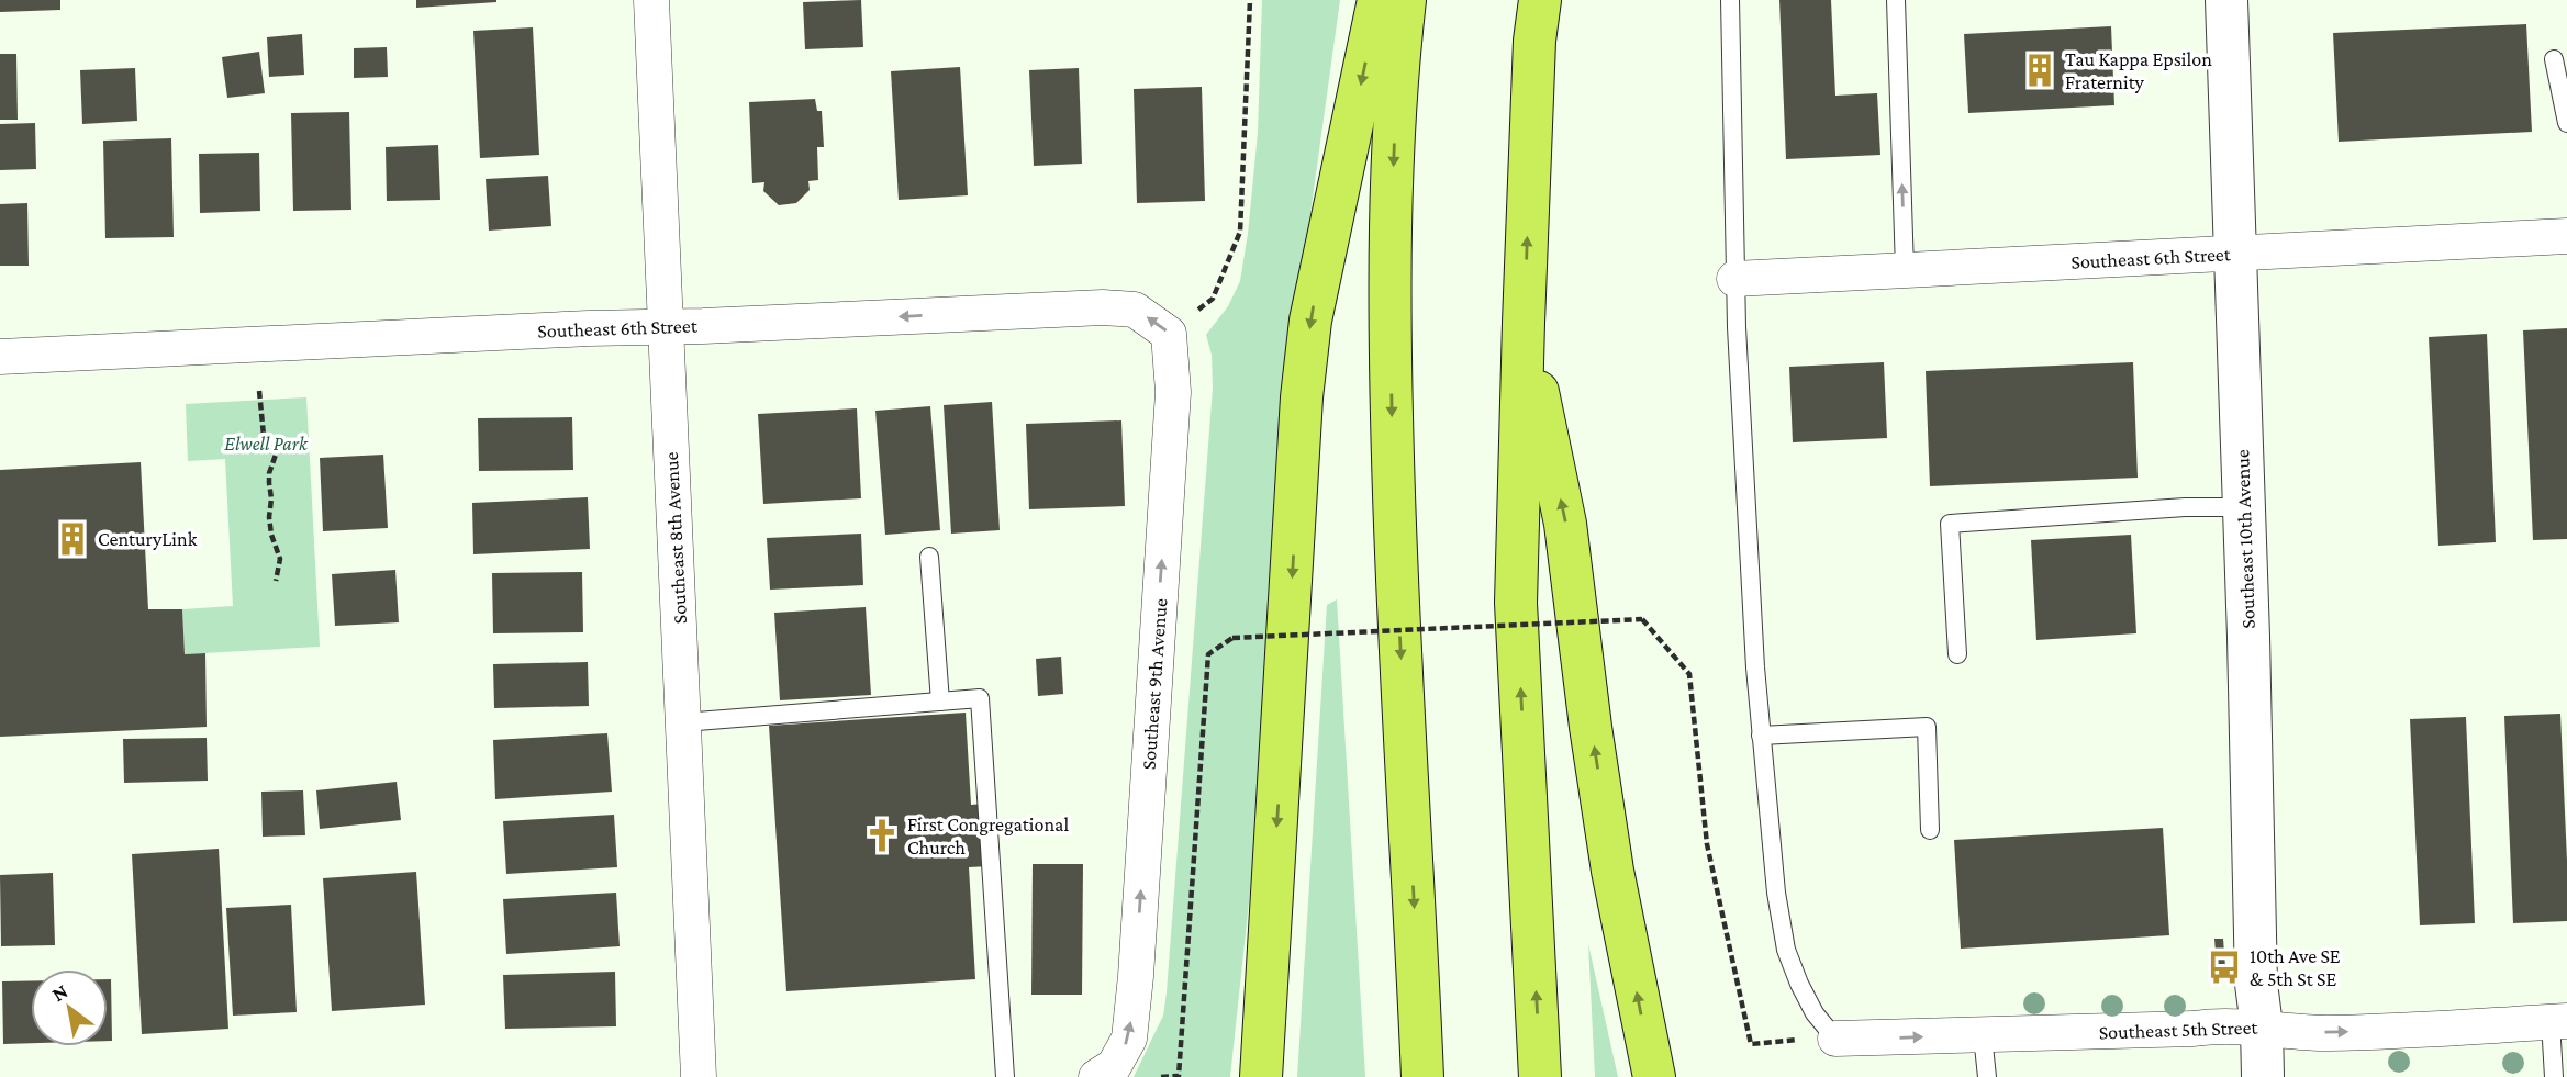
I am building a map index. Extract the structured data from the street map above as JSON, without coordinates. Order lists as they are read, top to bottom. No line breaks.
{"streets":{"street":["Southeast 6th Street","Southeast 8th Avenue","Southeast 10th Avenue","Southeast 9th Avenue","Southeast 5th Street"]},"crossings":[["Southeast 6th Street","Southeast 8th Avenue"],["Southeast 6th Street","Southeast 10th Avenue"],["Southeast 6th Street","Southeast 9th Avenue"],["Southeast 10th Avenue","Southeast 5th Street"]],"one_way":["Southeast 9th Avenue","Southeast 5th Street"],"parks":["Elwell Park"],"places":{"building":["Tau Kappa Epsilon Fraternity","CenturyLink"],"church":["First Congregational Church"],"bus stop":["10th Ave SE & 5th St SE"]},"north":"top left"}
